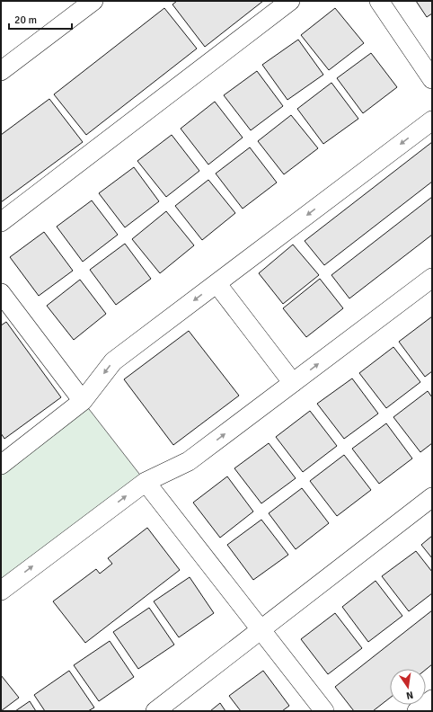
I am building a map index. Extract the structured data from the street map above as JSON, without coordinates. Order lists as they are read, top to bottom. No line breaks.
{"scale_bar":"20 m","north":"bottom"}
